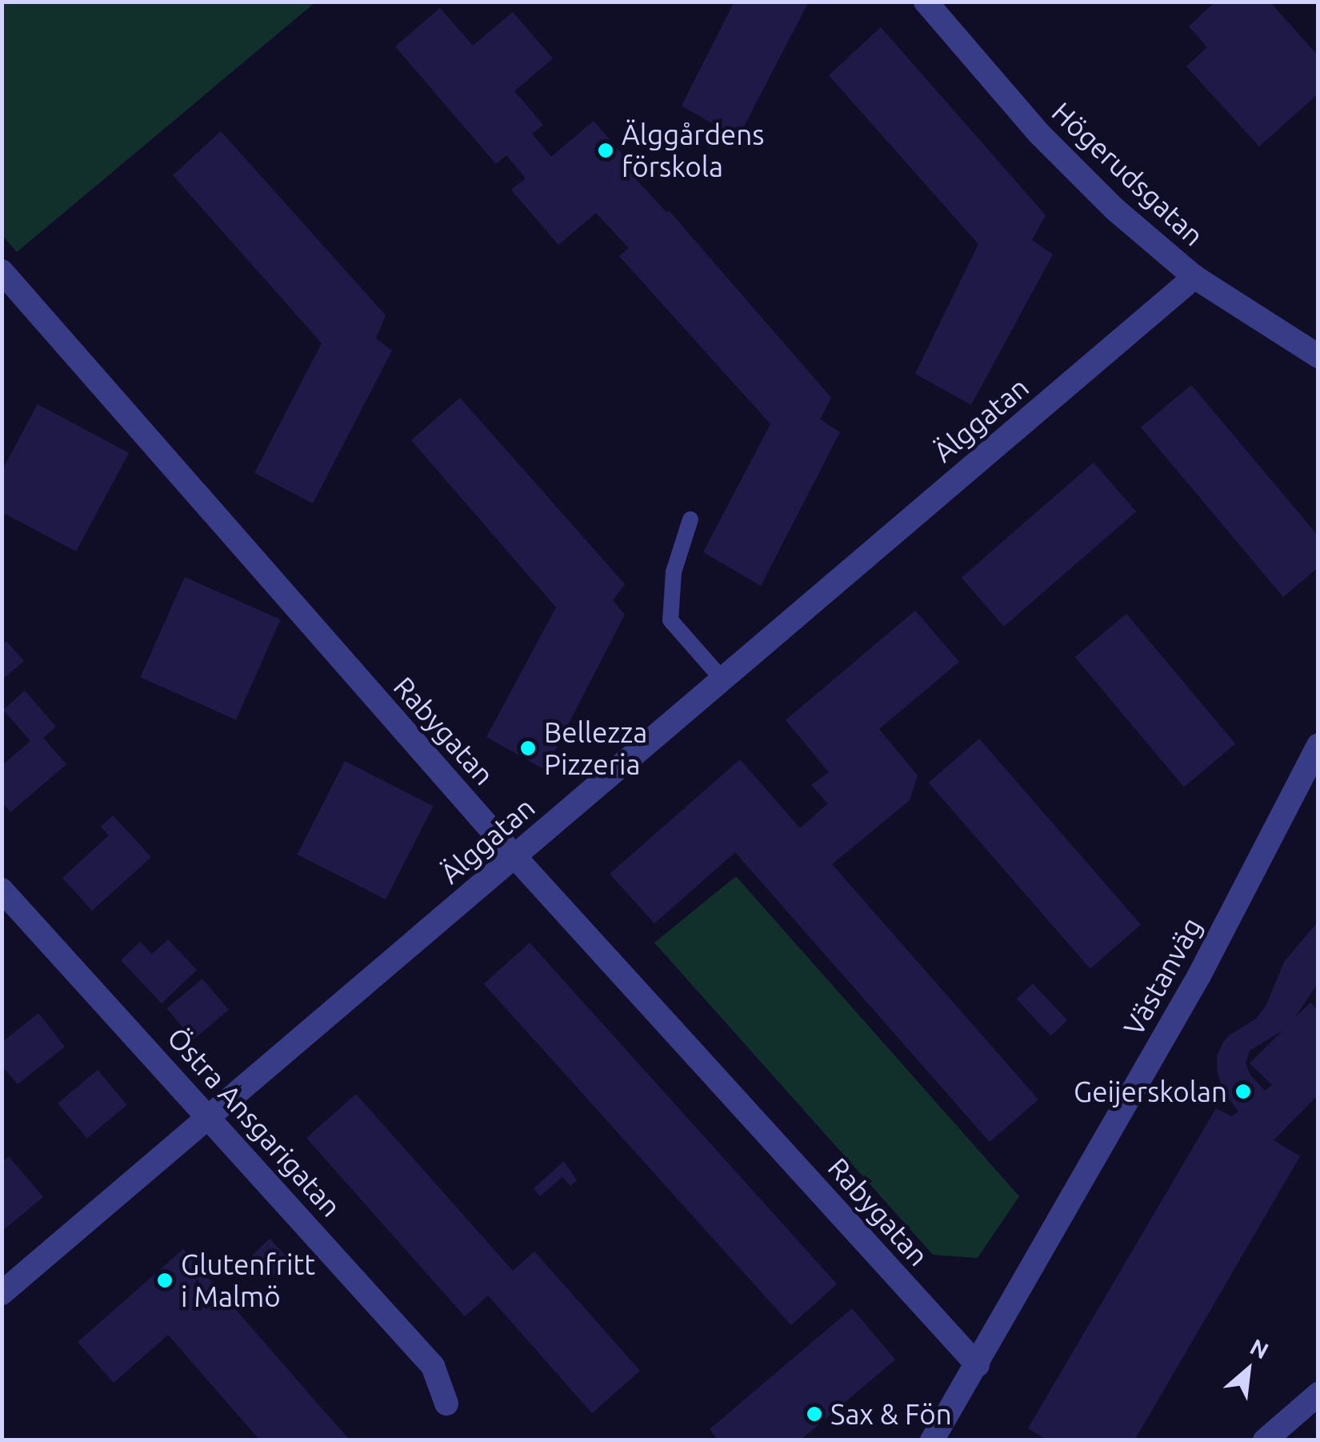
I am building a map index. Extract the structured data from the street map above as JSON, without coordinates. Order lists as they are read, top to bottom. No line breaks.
{"streets":{"street":["Högerudsgatan","Älggatan","Rabygatan","Västanväg","Östra Ansgarigatan"]},"crossings":[["Högerudsgatan","Älggatan"],["Älggatan","Rabygatan"],["Älggatan","Östra Ansgarigatan"],["Rabygatan","Västanväg"]],"places":["Älggårdens förskola","Bellezza Pizzeria","Geijerskolan","Glutenfritt i Malmö","Sax & Fön"],"north":"top right"}
